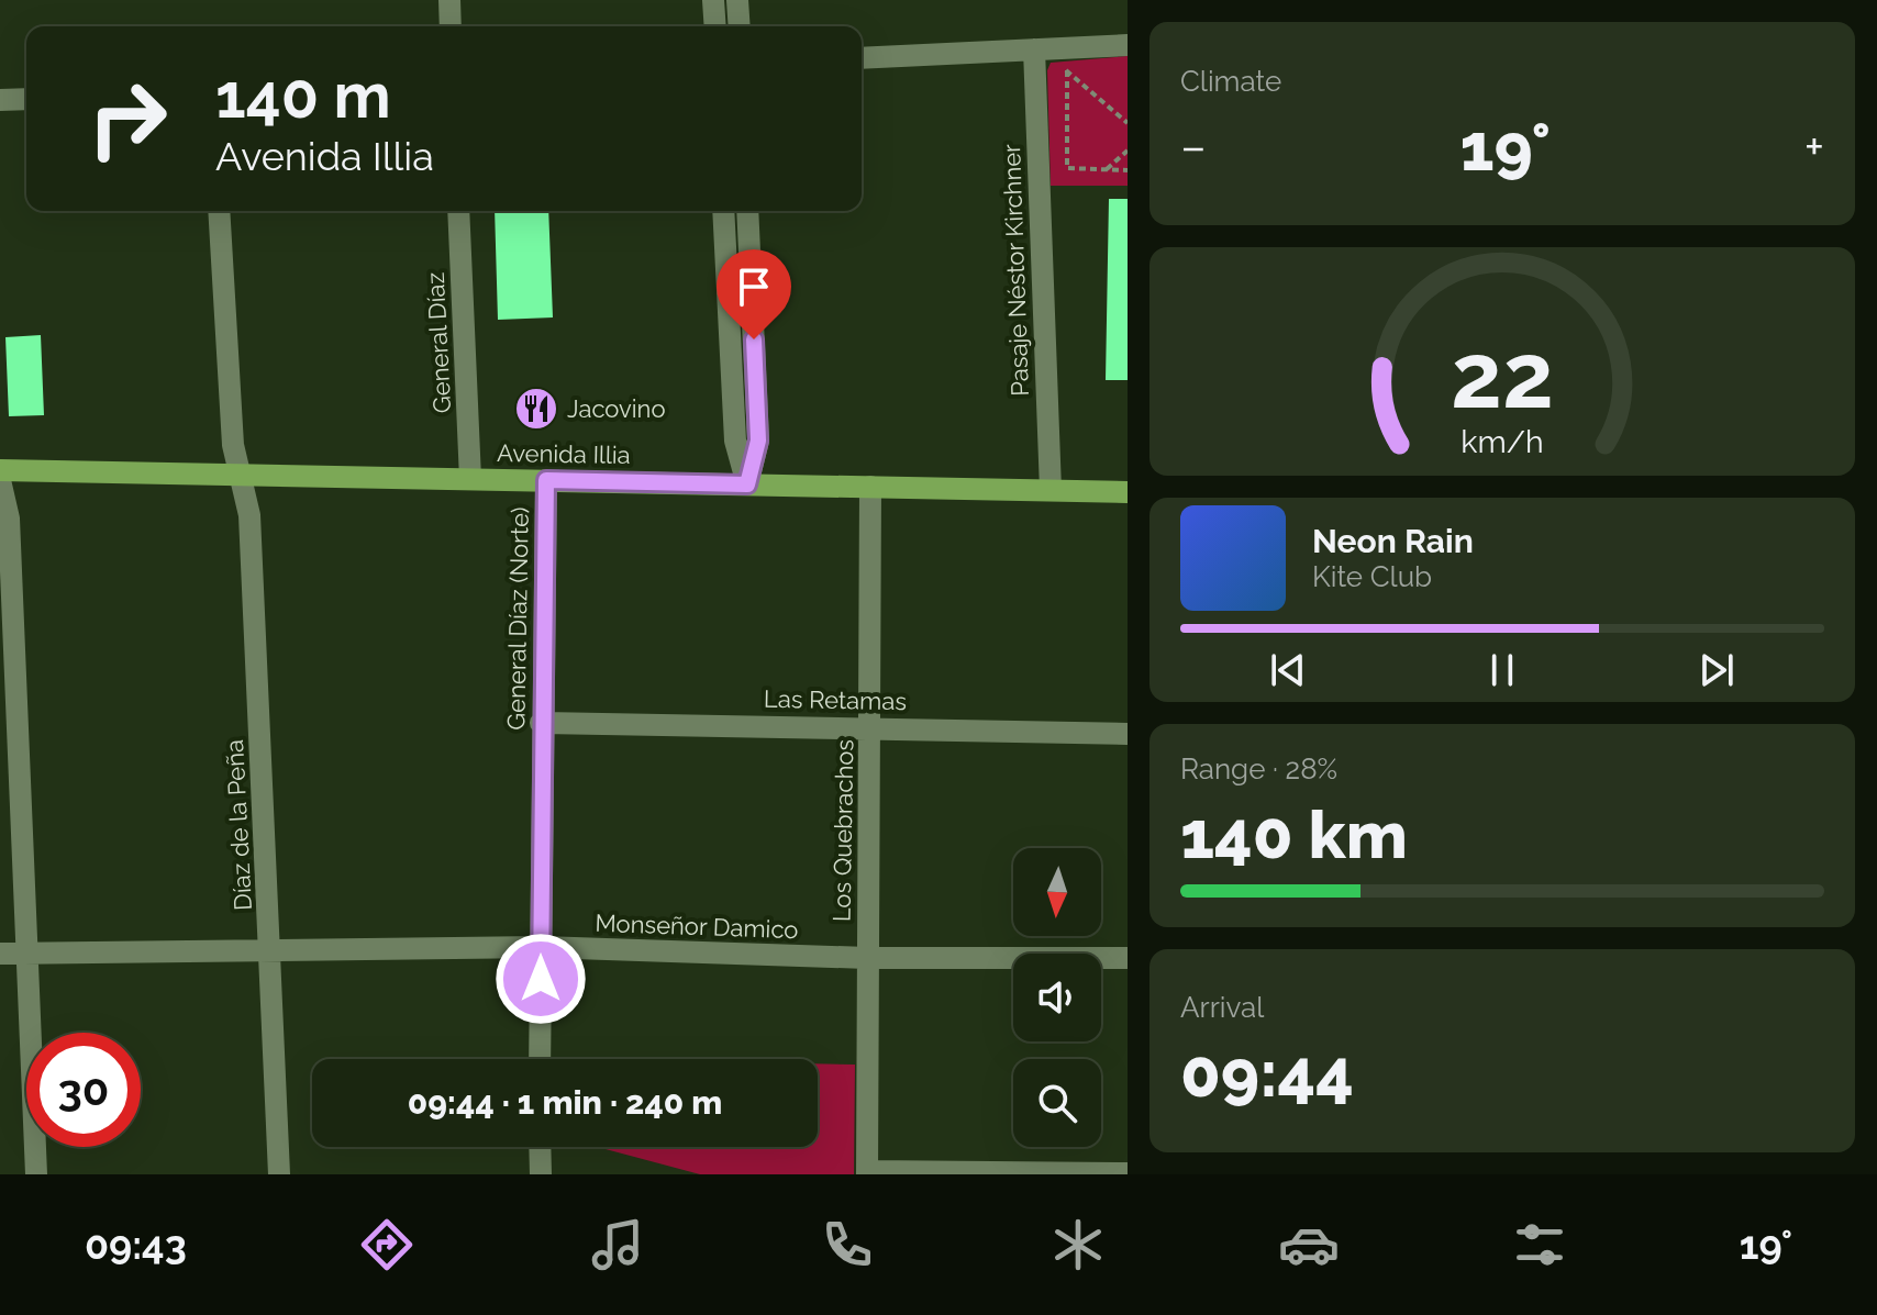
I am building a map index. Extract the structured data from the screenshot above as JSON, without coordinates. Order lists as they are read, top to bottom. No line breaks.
{"streets":{"main road":["Avenida Illia"],"street":["Pasaje Néstor Kirchner","General Díaz","General Díaz (Norte)","Las Retamas","Díaz de la Peña","Los Quebrachos","Monseñor Damico"]},"crossings":[["Pasaje Néstor Kirchner","Avenida Illia"],["General Díaz","Avenida Illia"],["Avenida Illia","General Díaz (Norte)"],["Avenida Illia","Díaz de la Peña"],["Avenida Illia","Los Quebrachos"],["General Díaz (Norte)","Las Retamas"],["General Díaz (Norte)","Monseñor Damico"],["Las Retamas","Los Quebrachos"],["Díaz de la Peña","Monseñor Damico"],["Los Quebrachos","Monseñor Damico"]],"places":{"restaurant":["Jacovino"]},"north":"bottom","page":{"tile":["Climate",["Range · 28%","140 km"],["Arrival","09:44"]],"turn":["140 m","Avenida Illia"],"heat":["−","19°","+"],"song":["Neon Rain","Kite Club"],"limit":"30","trip":"09:44 · 1 min · 240 m","tabs":["09:43","19°"],"gauge":["22","km/h"]}}
